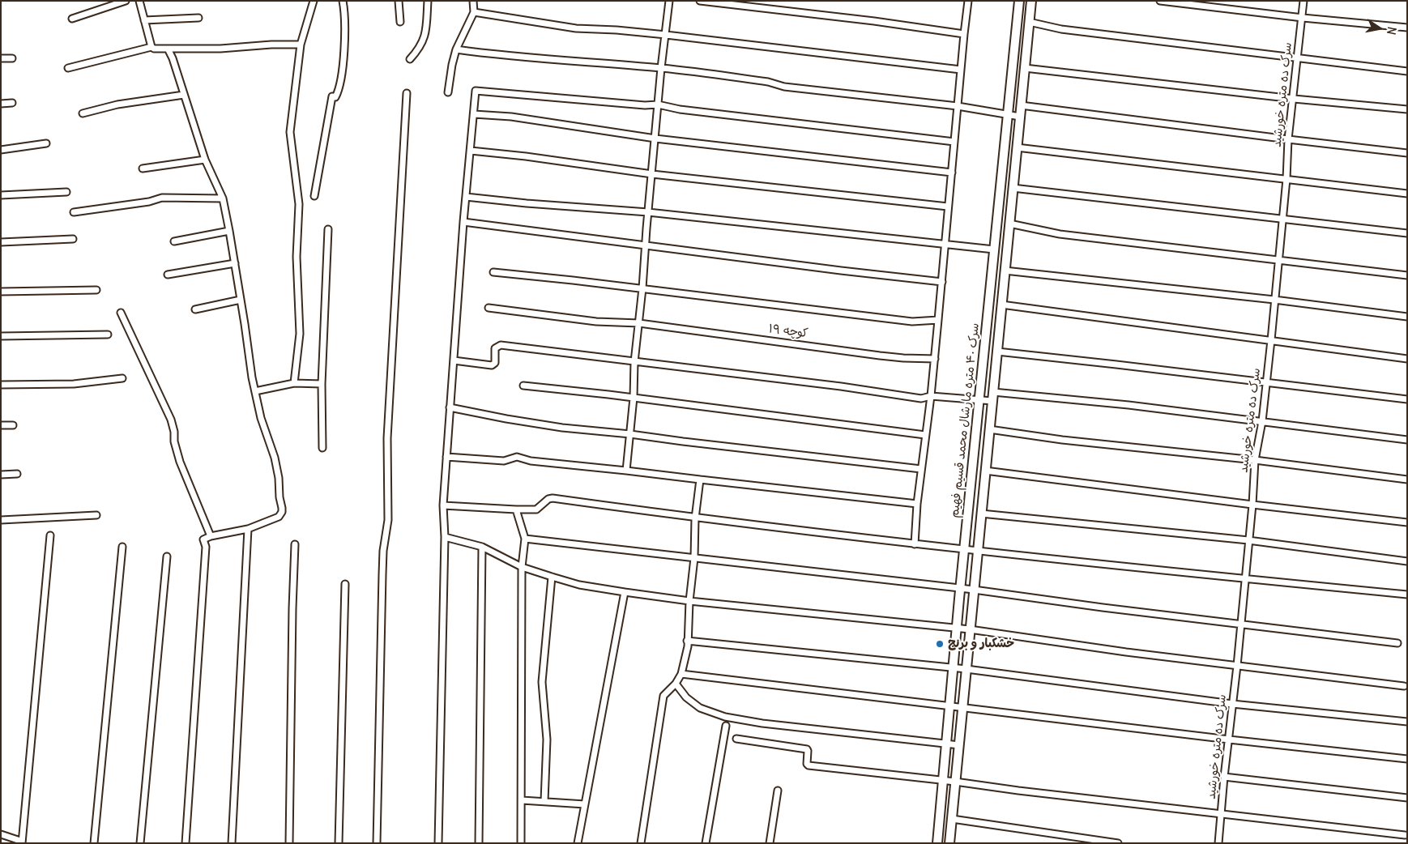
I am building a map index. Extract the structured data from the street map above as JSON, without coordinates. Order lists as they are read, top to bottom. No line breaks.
{"streets":{"street":["سرک ده متره خورشید","کوچه ۱۹","سرک ۴۰ متره مارشال محمد قسیم فهیم"]},"places":["خشکبار و برنج"],"north":"right"}
